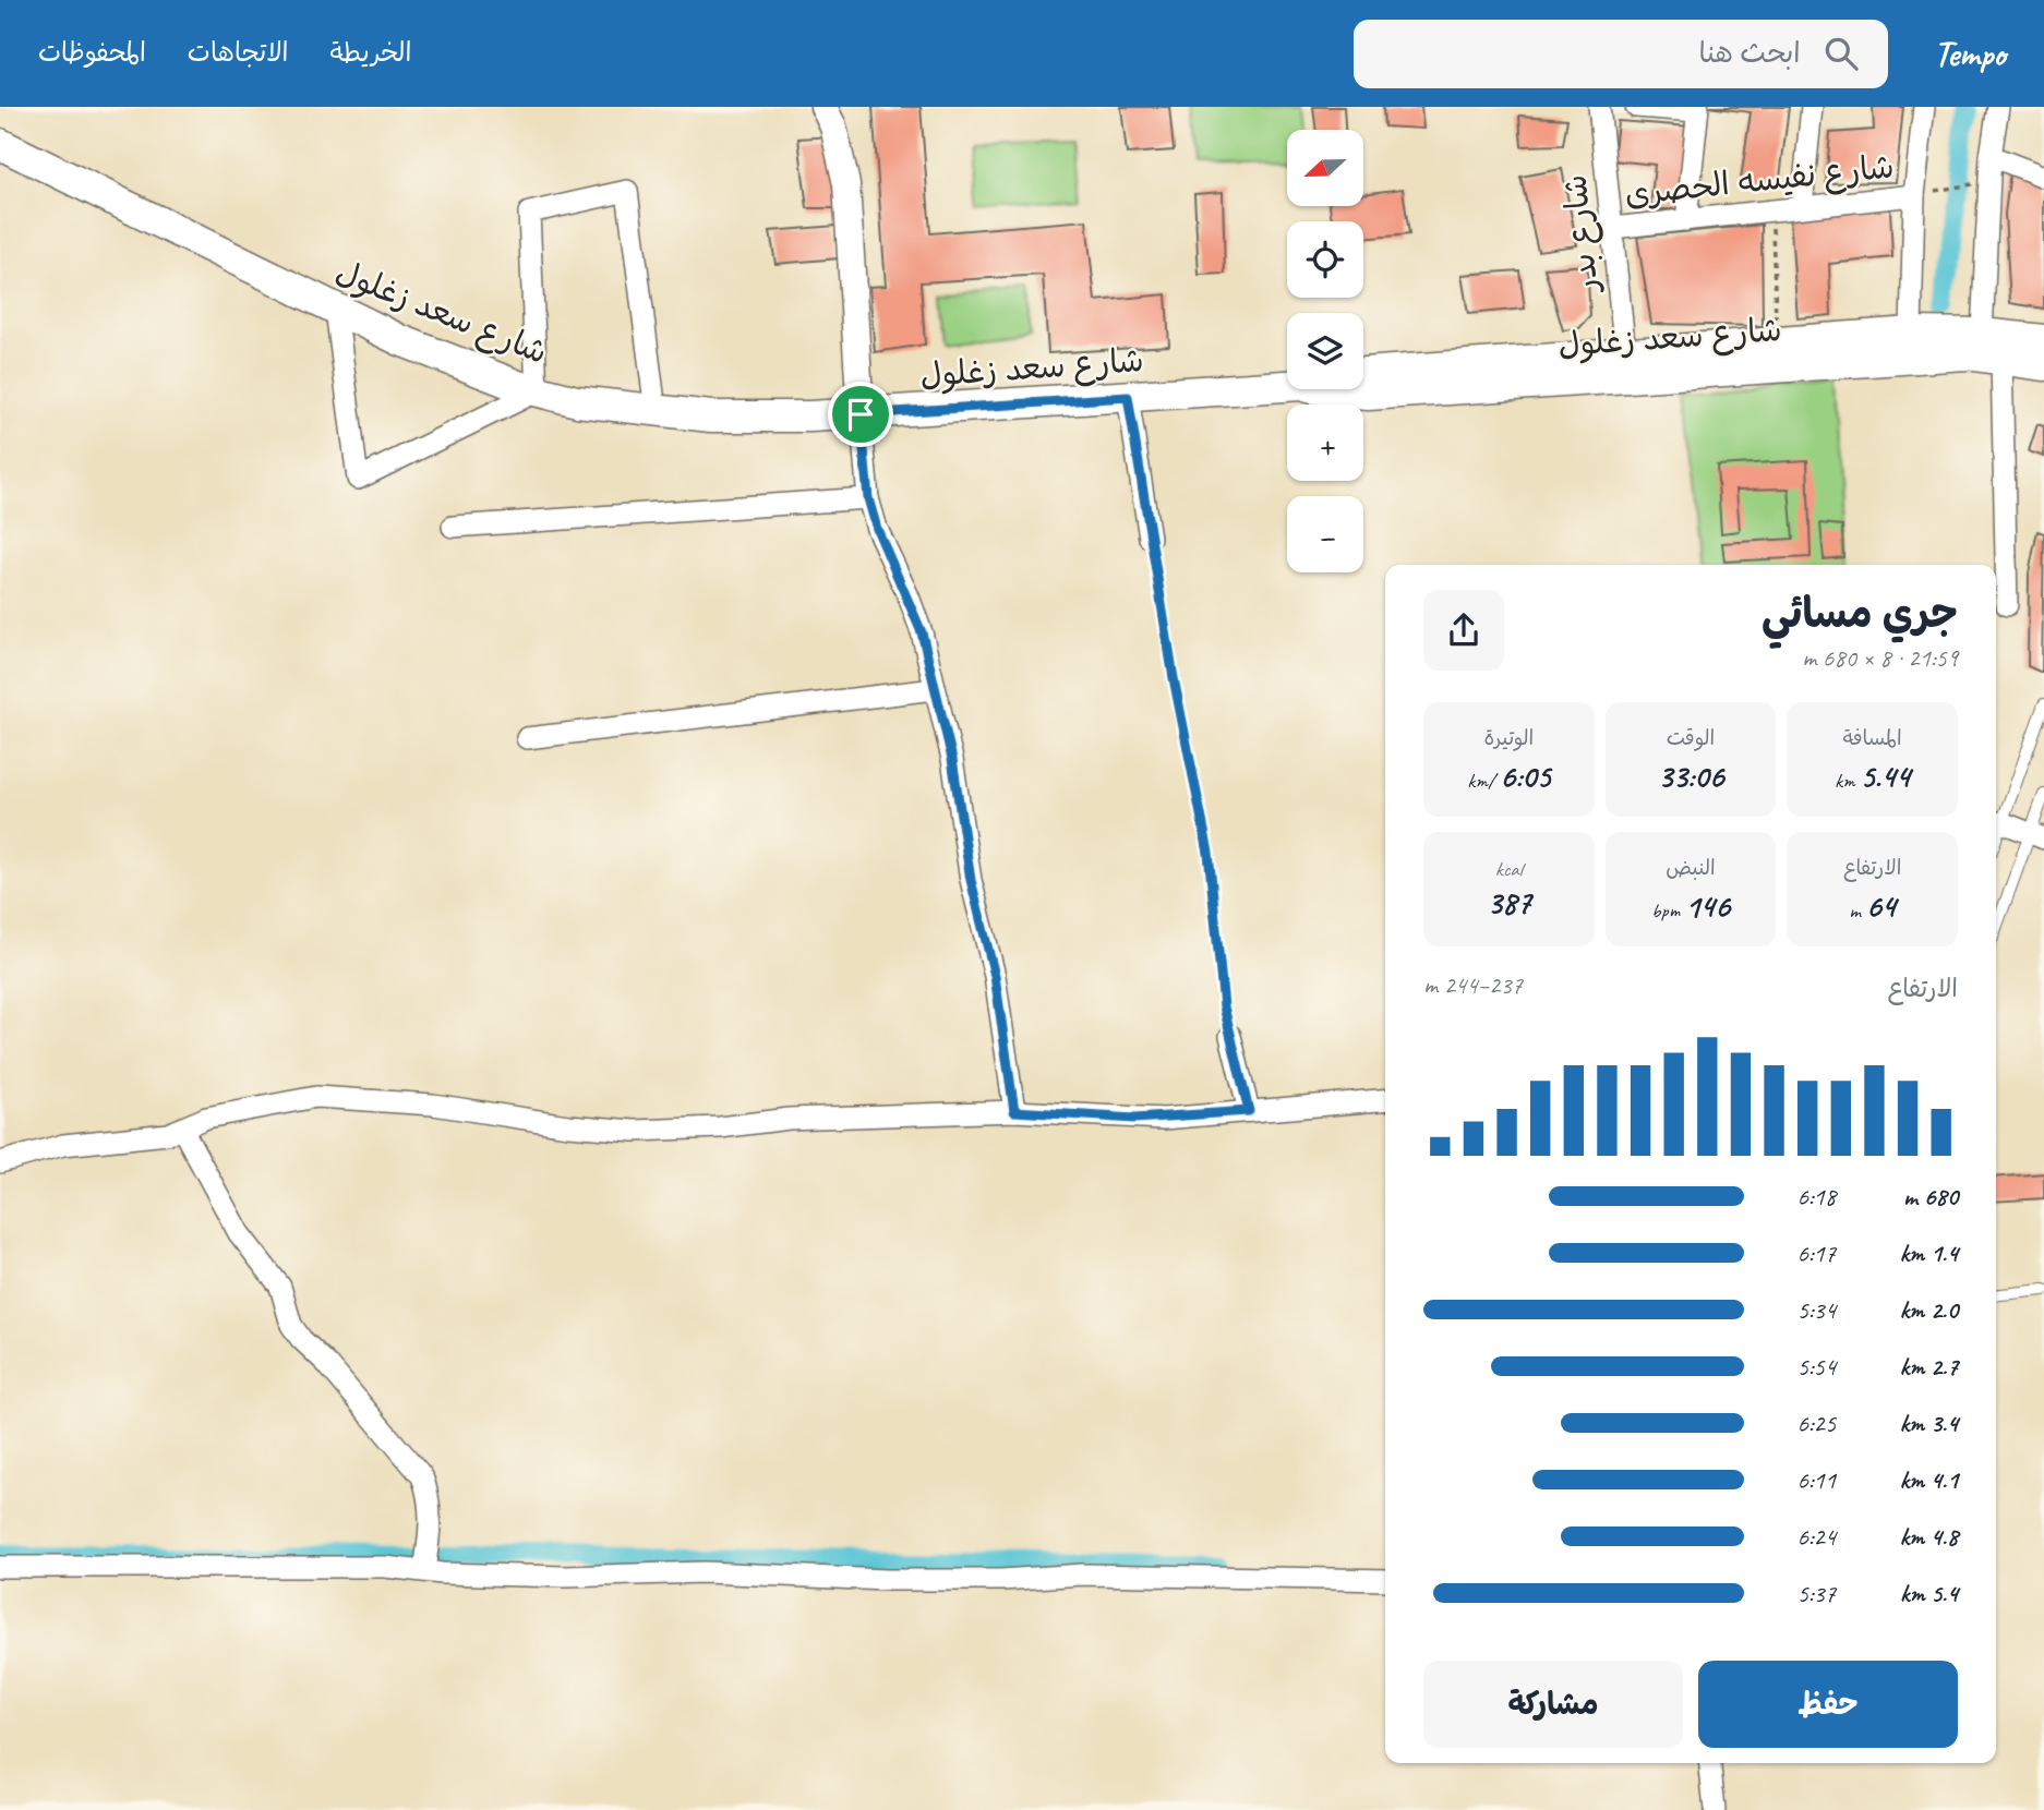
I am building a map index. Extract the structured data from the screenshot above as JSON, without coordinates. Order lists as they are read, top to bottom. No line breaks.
{"streets":{"main road":["شارع سعد زغلول"],"street":["شارع نفيسه الحصرى","شارع بدر"]},"crossings":[["شارع نفيسه الحصرى","شارع بدر"],["شارع بدر","شارع سعد زغلول"]],"north":"left","page":{"header":"Tempo","search":"ابحث هنا","nav":["الخريطة","الاتجاهات","المحفوظات"],"map_buttons":["+","−"],"heading":["جري مسائي","21:59 · 8 × 680 m"],"stats":[["المسافة","5.44 km"],["الوقت","33:06"],["الوتيرة","6:05 /km"],["الارتفاع","64 m"],["النبض","146 bpm"],["kcal","387"]],"chart":["الارتفاع","237–244 m"],"list":[{"name":"680 m","note":"6:18"},{"name":"1.4 km","note":"6:17"},{"name":"2.0 km","note":"5:34"},{"name":"2.7 km","note":"5:54"},{"name":"3.4 km","note":"6:25"},{"name":"4.1 km","note":"6:11"},{"name":"4.8 km","note":"6:24"},{"name":"5.4 km","note":"5:37"}],"buttons":["حفظ","مشاركة"]}}
